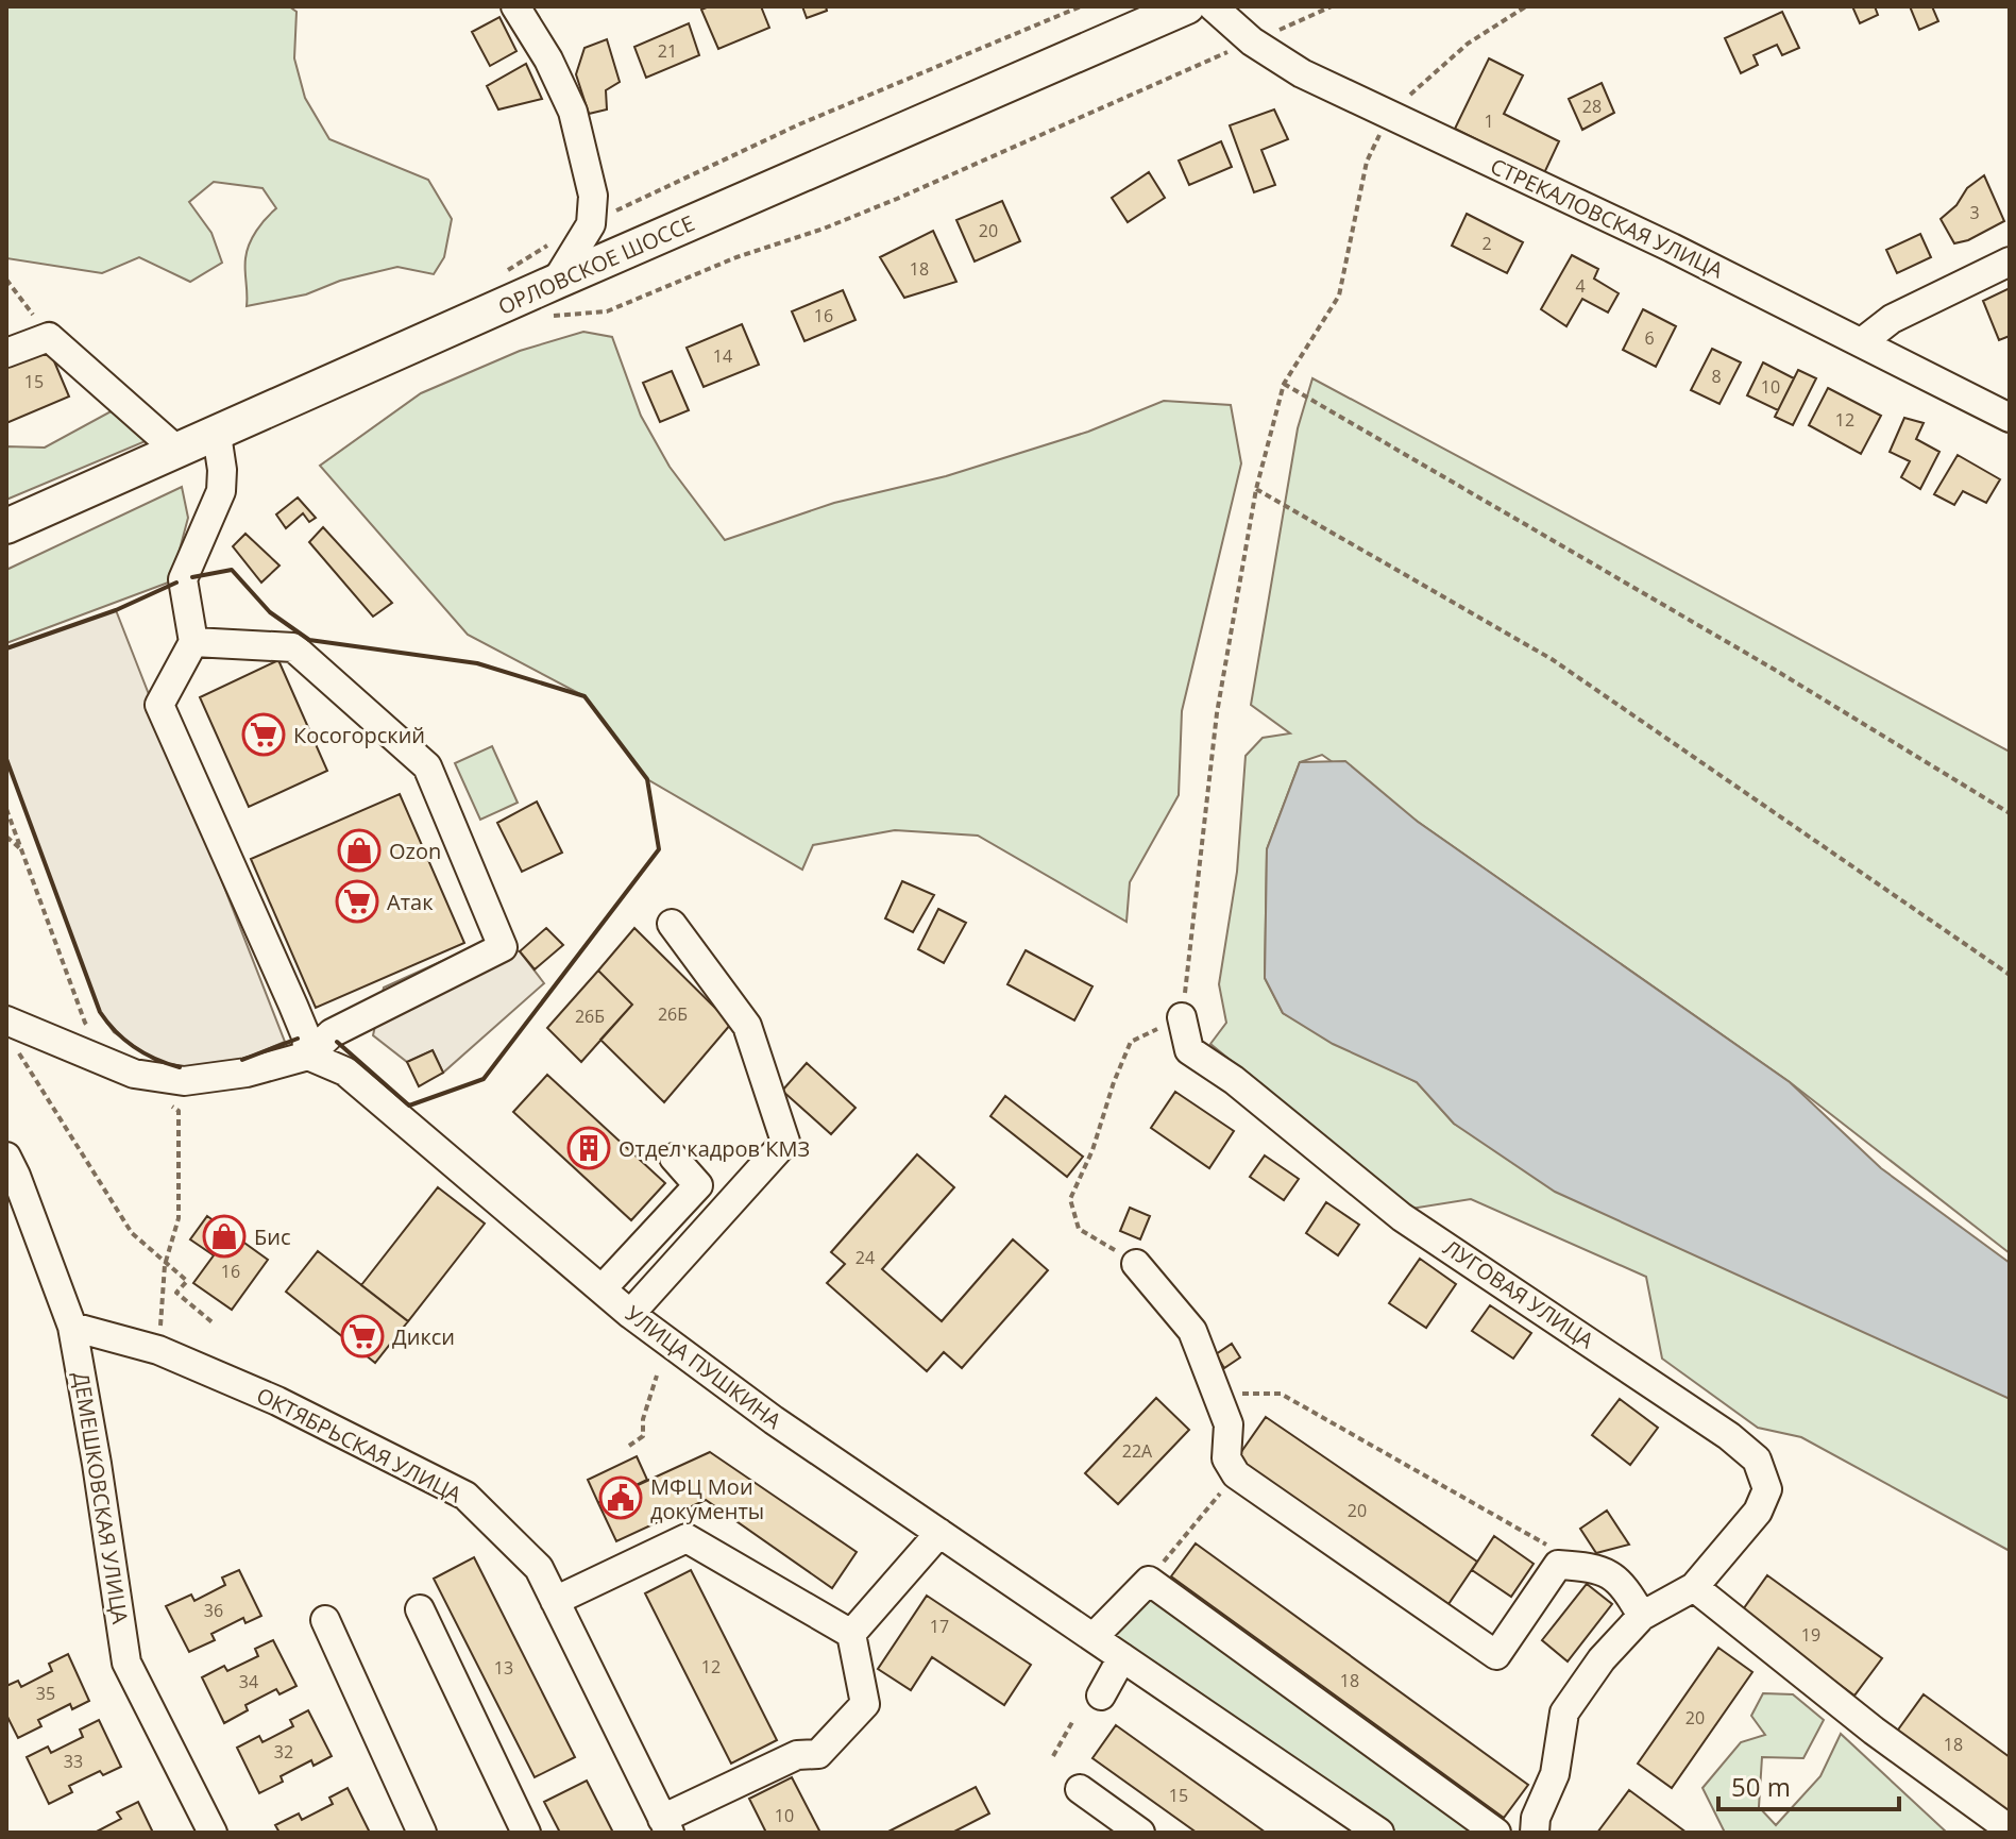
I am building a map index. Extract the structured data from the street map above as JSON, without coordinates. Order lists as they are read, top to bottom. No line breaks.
{"streets":{"main road":["ОРЛОВСКОЕ ШОССЕ"],"street":["СТРЕКАЛОВСКАЯ УЛИЦА","ЛУГОВАЯ УЛИЦА","УЛИЦА ПУШКИНА","ОКТЯБРЬСКАЯ УЛИЦА","ДЕМЕШКОВСКАЯ УЛИЦА"]},"crossings":[["ОКТЯБРЬСКАЯ УЛИЦА","ДЕМЕШКОВСКАЯ УЛИЦА"]],"places":{"supermarket":["Косогорский","Атак","Дикси"],"shop":["Ozon","Бис"],"building":["Отдел кадров КМЗ"],"public building":["МФЦ Мои документы"]},"house_numbers":["21","28","1","3","20","2","18","4","16","6","14","8","15","10","12","26Б","26Б","24","16","22А","20","36","17","19","12","13","18","34","35","20","18","32","33","15","10"],"scale_bar":"50 m"}
